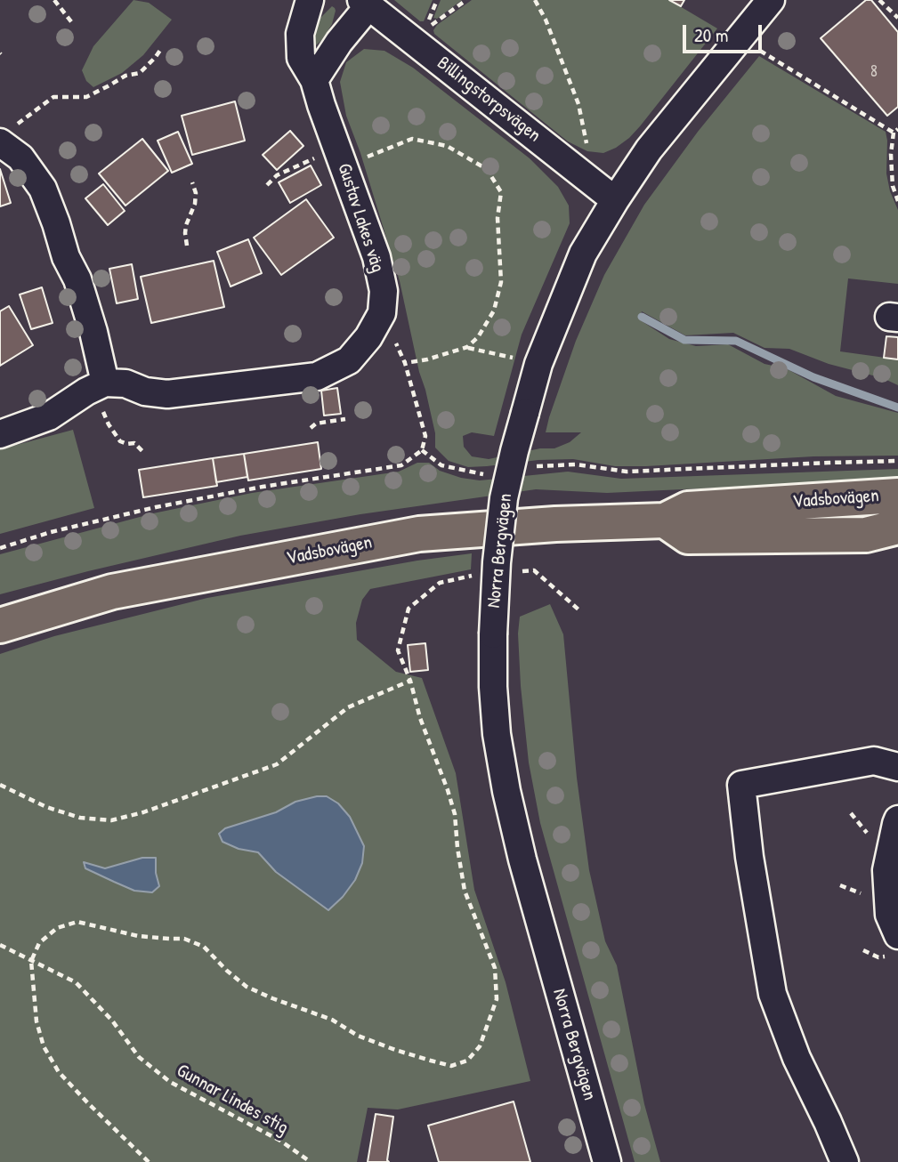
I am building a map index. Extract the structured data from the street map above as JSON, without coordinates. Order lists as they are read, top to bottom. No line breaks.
{"streets":{"main road":["Vadsbovägen"],"street":["Billingstorpsvägen","Gustav Lakes väg","Norra Bergvägen"],"path":["Gunnar Lindes stig"]},"crossings":[["Billingstorpsvägen","Norra Bergvägen"]],"house_numbers":["8"],"scale_bar":"20 m"}
